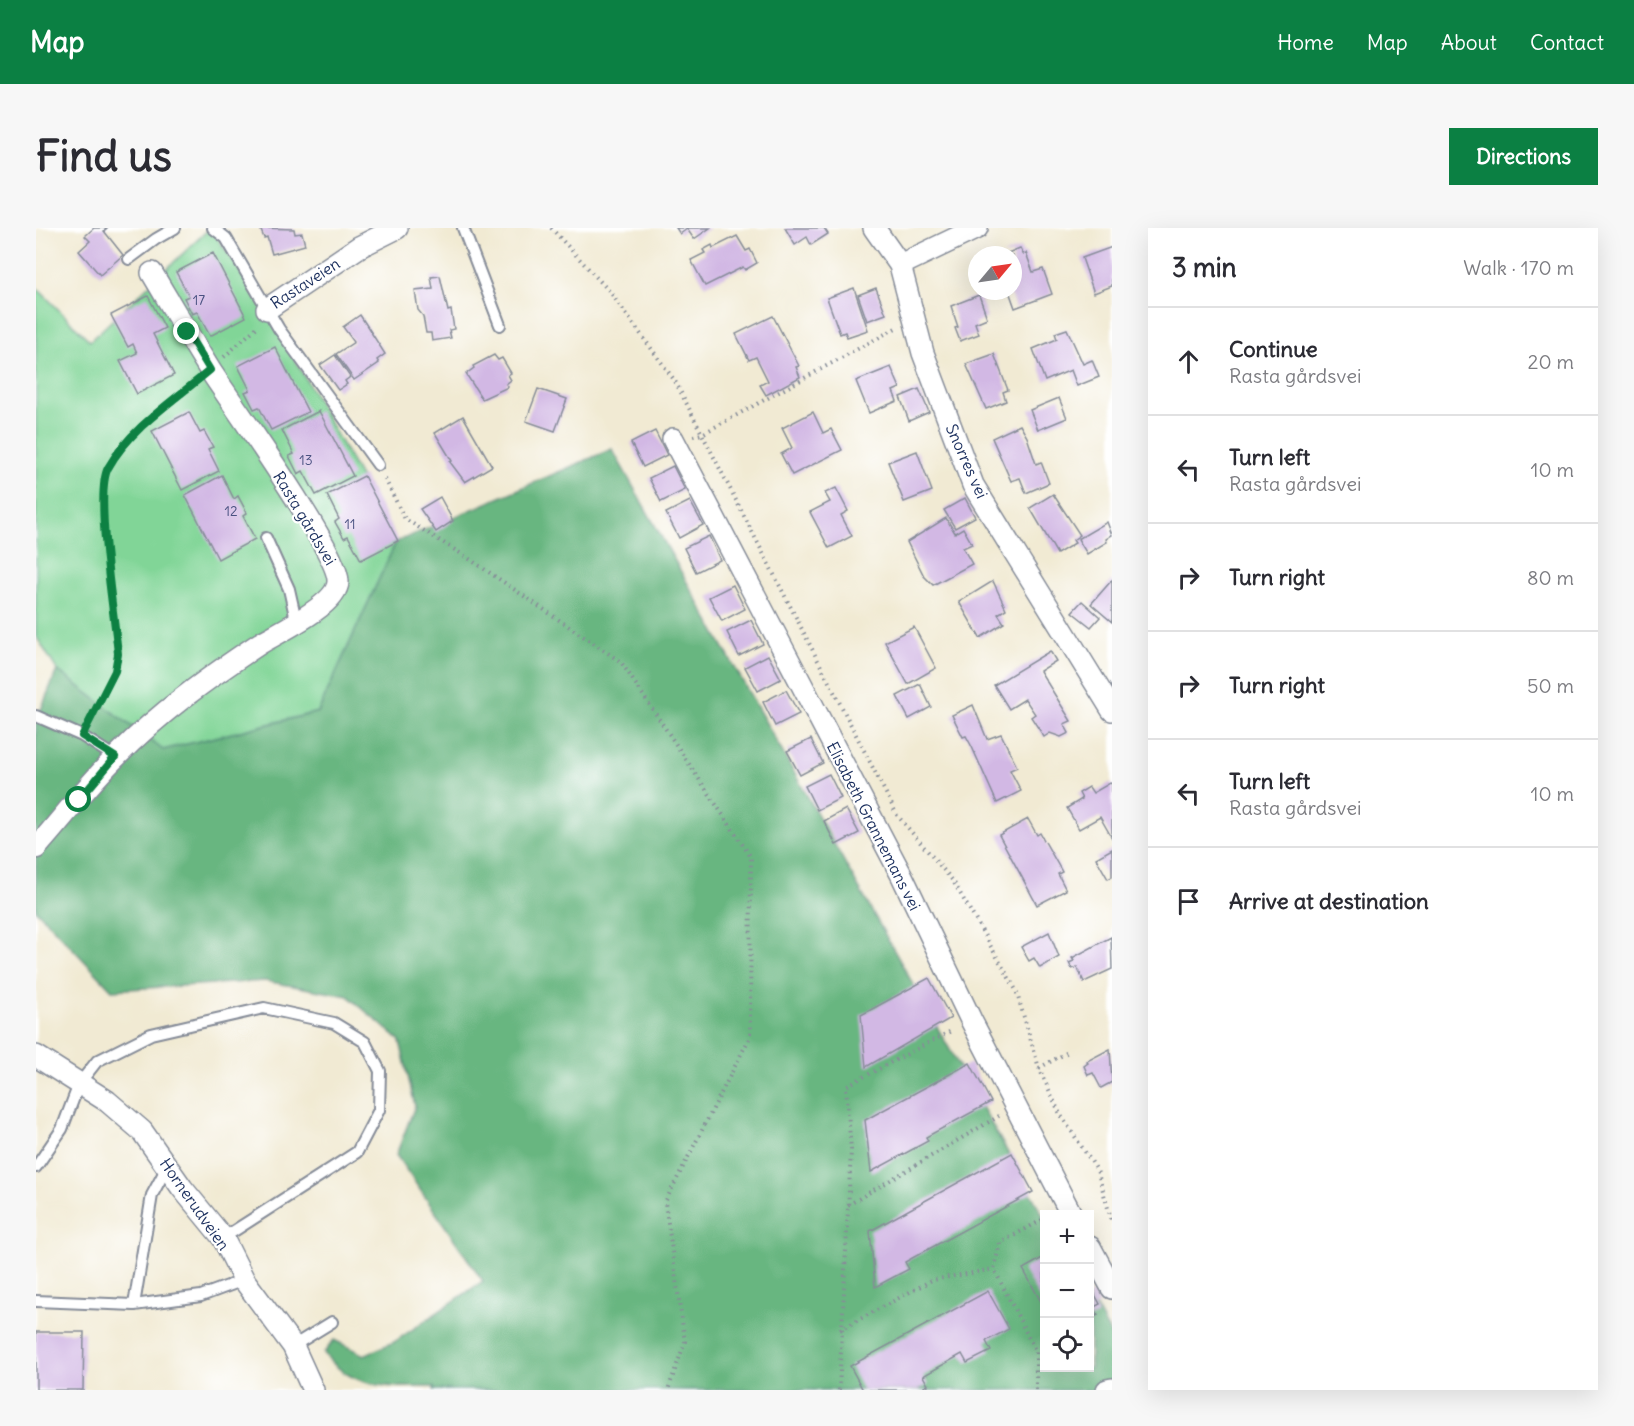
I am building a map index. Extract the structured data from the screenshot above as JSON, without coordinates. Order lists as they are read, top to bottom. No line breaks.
{"streets":{"street":["Rastaveien","Snorres vei","Rasta gårdsvei","Elisabeth Grannemans vei","Hornerudveien"]},"house_numbers":["17","13","12","11"],"north":"top right","page":{"header":"Map","nav":["Home","Map","About","Contact"],"buttons":"Directions","title":"Find us","heading":["3 min","Walk · 170 m"],"list":[["Continue","Rasta gårdsvei","20 m"],["Turn left","Rasta gårdsvei","10 m"],["Turn right","80 m"],["Turn right","50 m"],["Turn left","Rasta gårdsvei","10 m"],"Arrive at destination"],"map_buttons":["+","−"]}}
